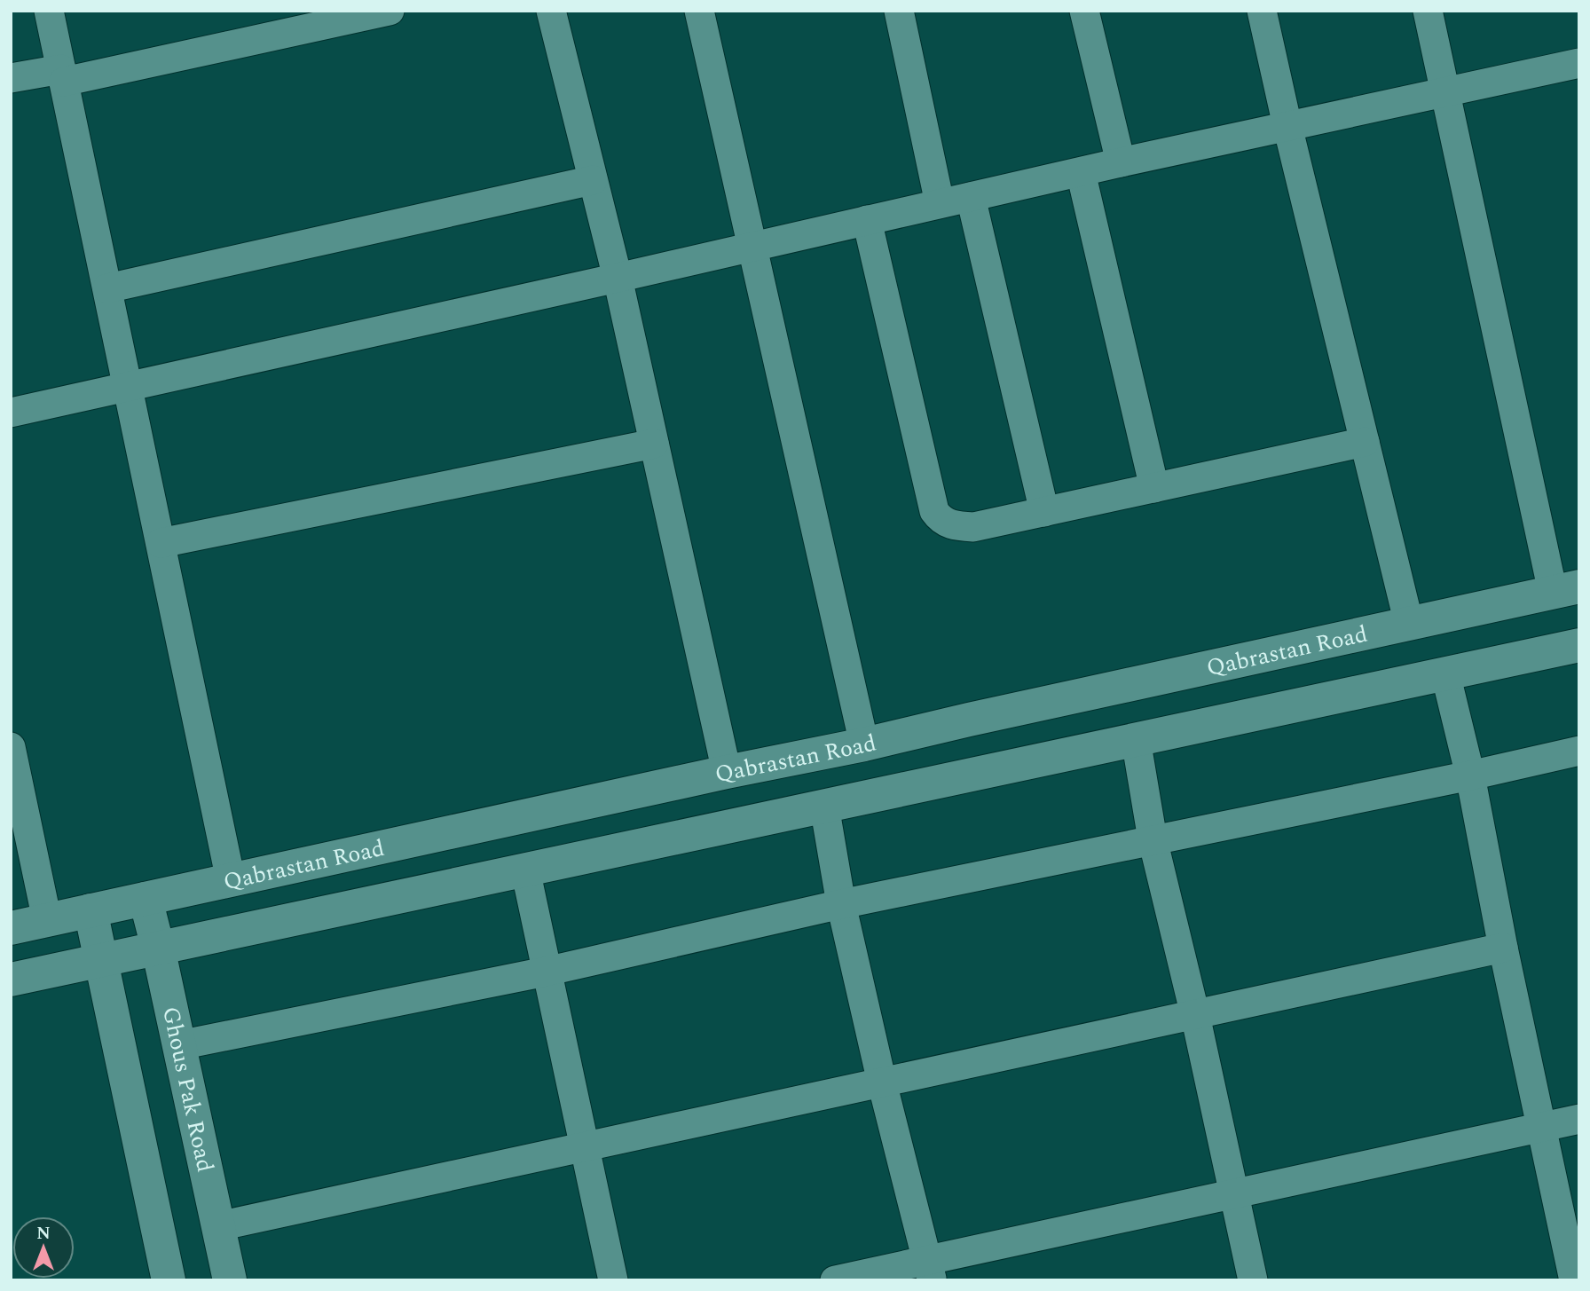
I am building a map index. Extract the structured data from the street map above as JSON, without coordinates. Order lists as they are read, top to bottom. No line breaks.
{"streets":{"main road":["Qabrastan Road","Ghous Pak Road"]},"crossings":[["Qabrastan Road","Ghous Pak Road"]],"north":"top"}
